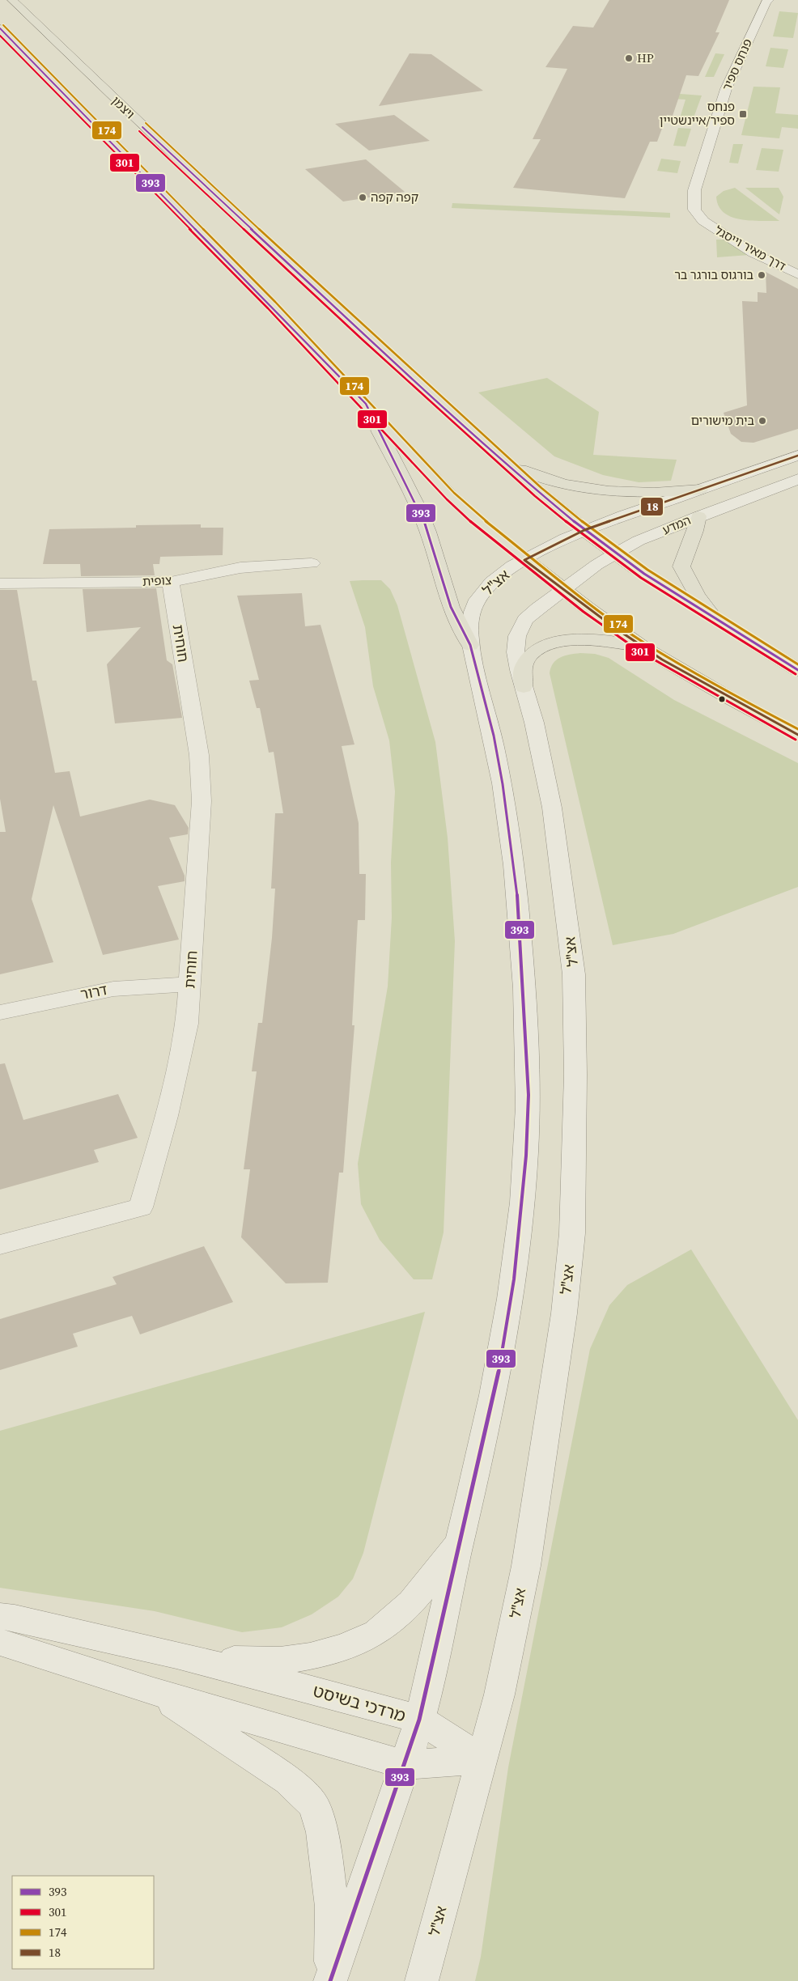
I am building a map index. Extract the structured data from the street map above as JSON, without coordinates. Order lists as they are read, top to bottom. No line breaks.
{"streets":{"main road":["פנחס ספיר","ויצמן","דרך מאיר וייסגל","המדע","צופית","אצ\"ל","חוחית","דרור","מרדכי בשיסט"]},"crossings":[["פנחס ספיר","דרך מאיר וייסגל"],["ויצמן","המדע"],["ויצמן","אצ\"ל"],["המדע","אצ\"ל"],["צופית","חוחית"],["אצ\"ל","מרדכי בשיסט"],["חוחית","דרור"]],"places":{"other":["HP","קפה קפה","בורגוס בורגר בר","בית מישורים"],"transit":["פנחס ספיר/איינשטיין"]},"lines":["transit line 174","transit line 393","transit line 301","transit line 18"],"legend":["393","301","174","18"]}
